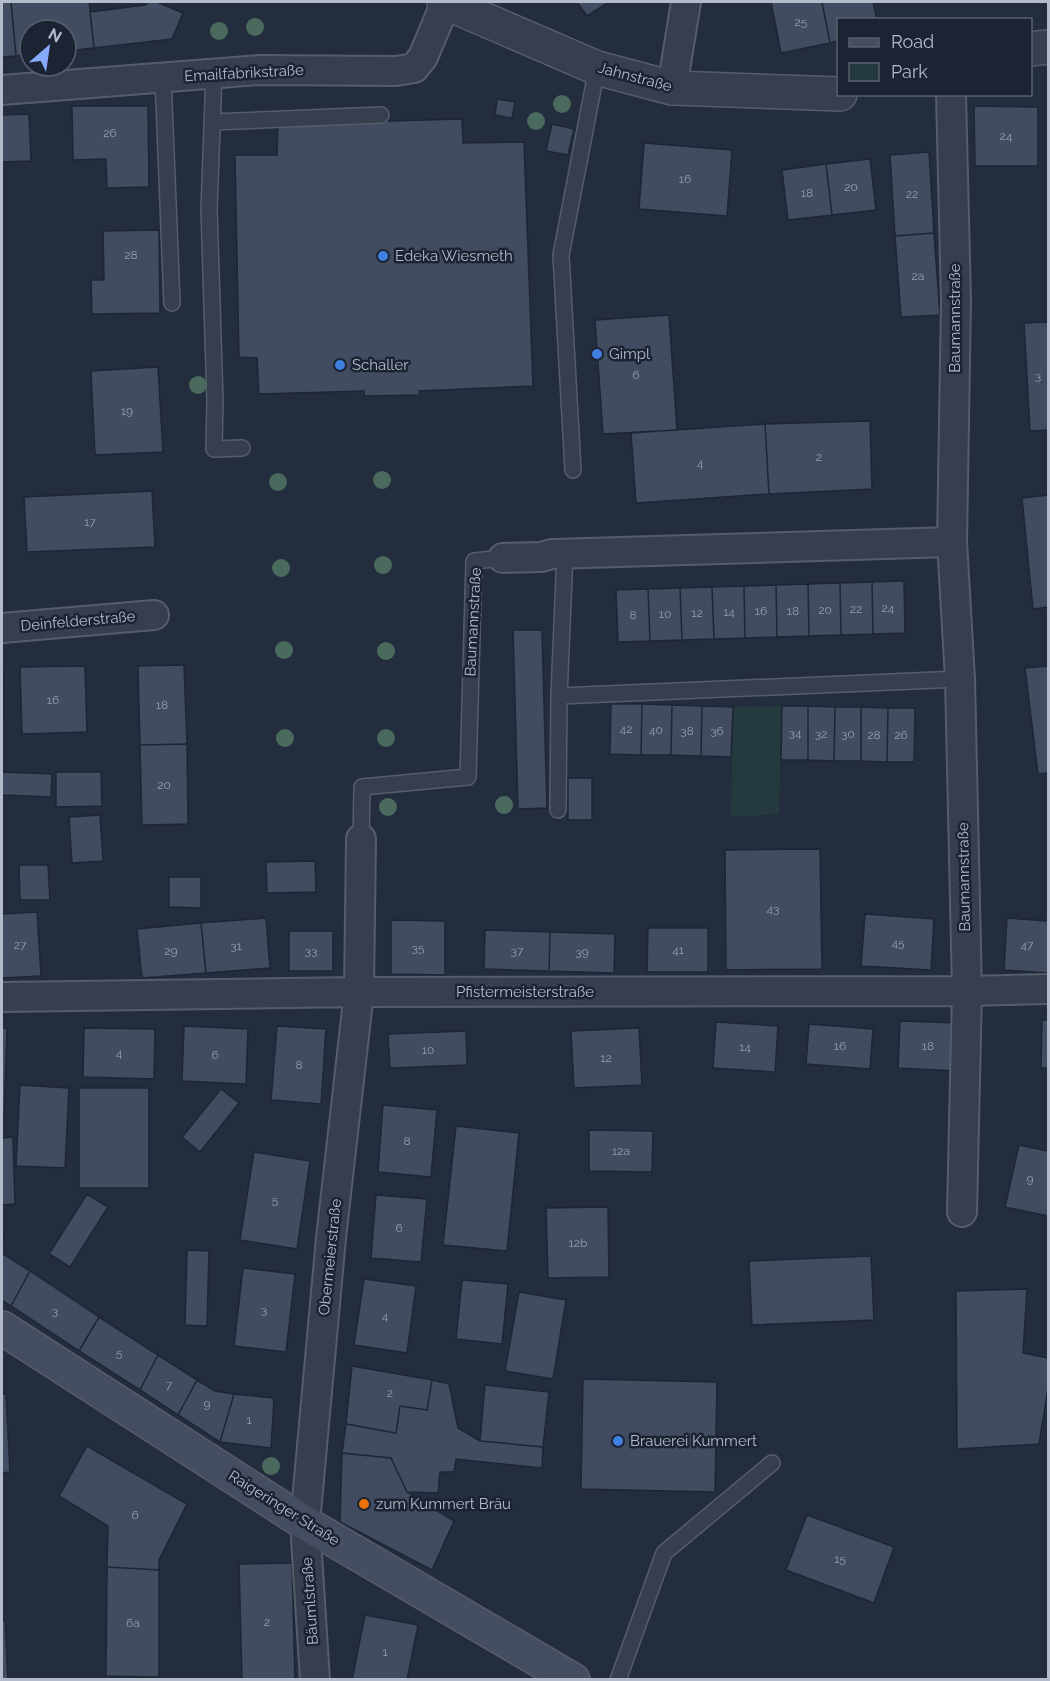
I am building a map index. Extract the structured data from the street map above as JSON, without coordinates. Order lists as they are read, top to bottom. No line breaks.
{"streets":{"main road":["Raigeringer Straße"],"street":["Emailfabrikstraße","Jahnstraße","Baumannstraße","Deinfelderstraße","Pfistermeisterstraße","Obermeierstraße","Bäumlstraße"]},"crossings":[["Emailfabrikstraße","Jahnstraße"],["Baumannstraße","Pfistermeisterstraße"],["Baumannstraße","Obermeierstraße"],["Pfistermeisterstraße","Obermeierstraße"],["Obermeierstraße","Raigeringer Straße"],["Obermeierstraße","Bäumlstraße"],["Raigeringer Straße","Bäumlstraße"]],"places":["Edeka Wiesmeth","Gimpl","Schaller","Brauerei Kummert","zum Kummert Bräu"],"house_numbers":["25","26","24","16","20","18","22","28","2a","6","3","19","2","4","17","24","22","20","16","18","14","12","10","8","16","18","42","40","38","36","34","32","30","28","26","20","43","45","27","47","31","35","41","29","33","37","39","16","18","14","10","4","6","12","8","8","12a","9","5","6","12b","3","3","4","5","7","2","9","1","6","15","2","6a","1"],"legend":["Road","Park"],"north":"top right"}
